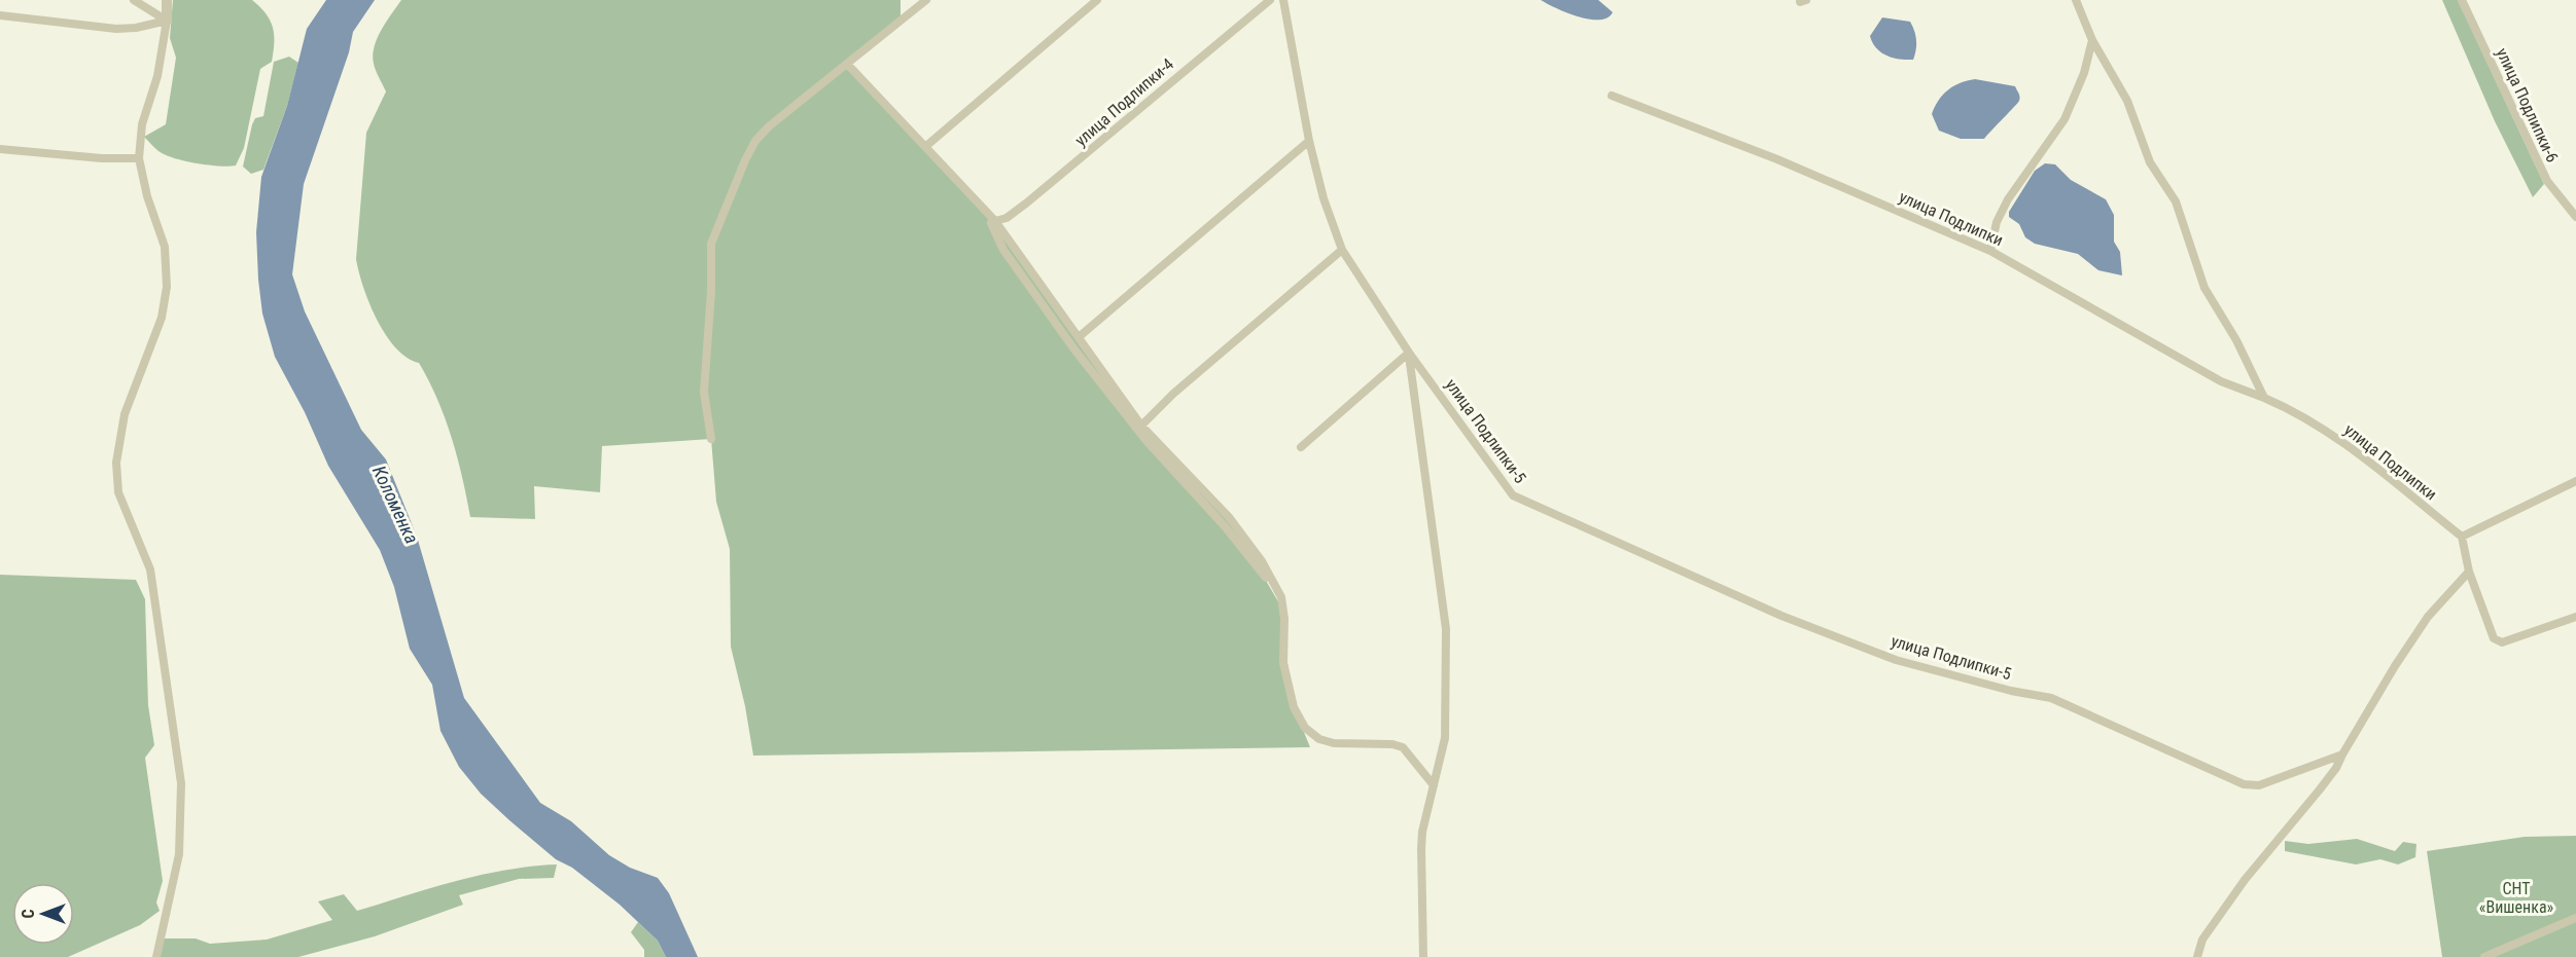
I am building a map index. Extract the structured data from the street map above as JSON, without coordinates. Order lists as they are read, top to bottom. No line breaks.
{"streets":{"street":["улица Подлипки-4","улица Подлипки-6","улица Подлипки","улица Подлипки-5"]},"water":["Коломенка"],"parks":["СНТ «Вишенка»"],"north":"left"}
